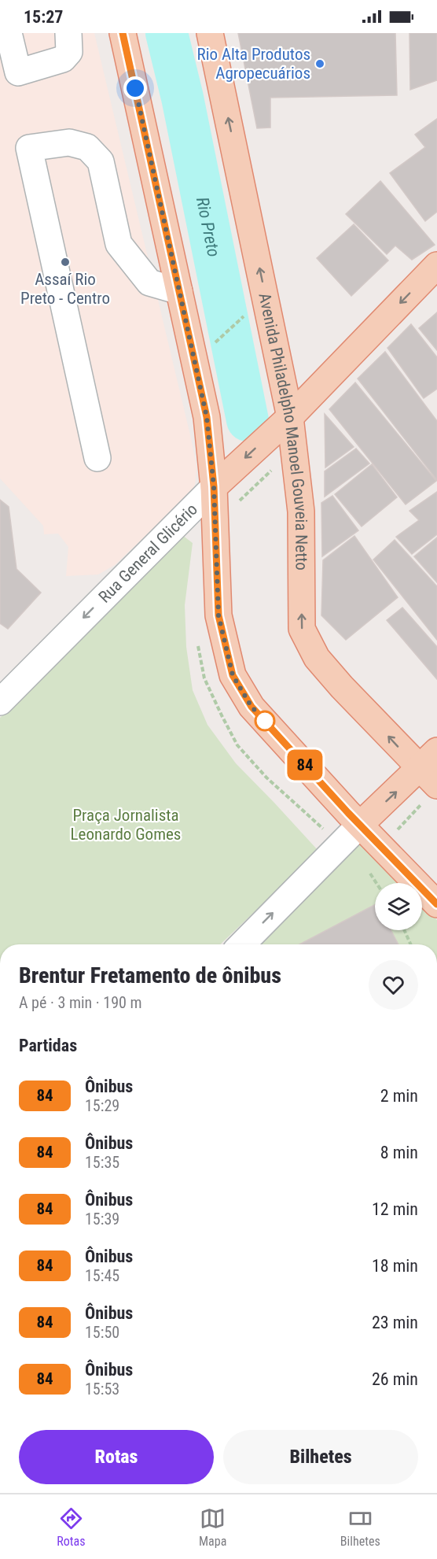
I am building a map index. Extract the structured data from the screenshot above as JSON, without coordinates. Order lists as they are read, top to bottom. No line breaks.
{"streets":{"main road":["Avenida Philadelpho Manoel Gouveia Netto","Rua General Glicério"]},"crossings":[["Avenida Philadelpho Manoel Gouveia Netto","Rua General Glicério"]],"one_way":["Rua General Glicério"],"water":["Rio Preto"],"parks":["Praça Jornalista Leonardo Gomes"],"places":["Rio Alta Produtos Agropecuários","Assaí Rio Preto - Centro"],"lines":["bus line 84"],"page":{"status":"15:27","on_map":"84","heading":[["Brentur Fretamento de ônibus","A pé · 3 min · 190 m"],"Partidas"],"list":[{"mark":"84","name":"Ônibus","note":"15:29","value":"2 min"},{"mark":"84","name":"Ônibus","note":"15:35","value":"8 min"},{"mark":"84","name":"Ônibus","note":"15:39","value":"12 min"},{"mark":"84","name":"Ônibus","note":"15:45","value":"18 min"},{"mark":"84","name":"Ônibus","note":"15:50","value":"23 min"},{"mark":"84","name":"Ônibus","note":"15:53","value":"26 min"}],"buttons":["Rotas","Bilhetes"],"tabs":["Rotas","Mapa","Bilhetes"]}}
